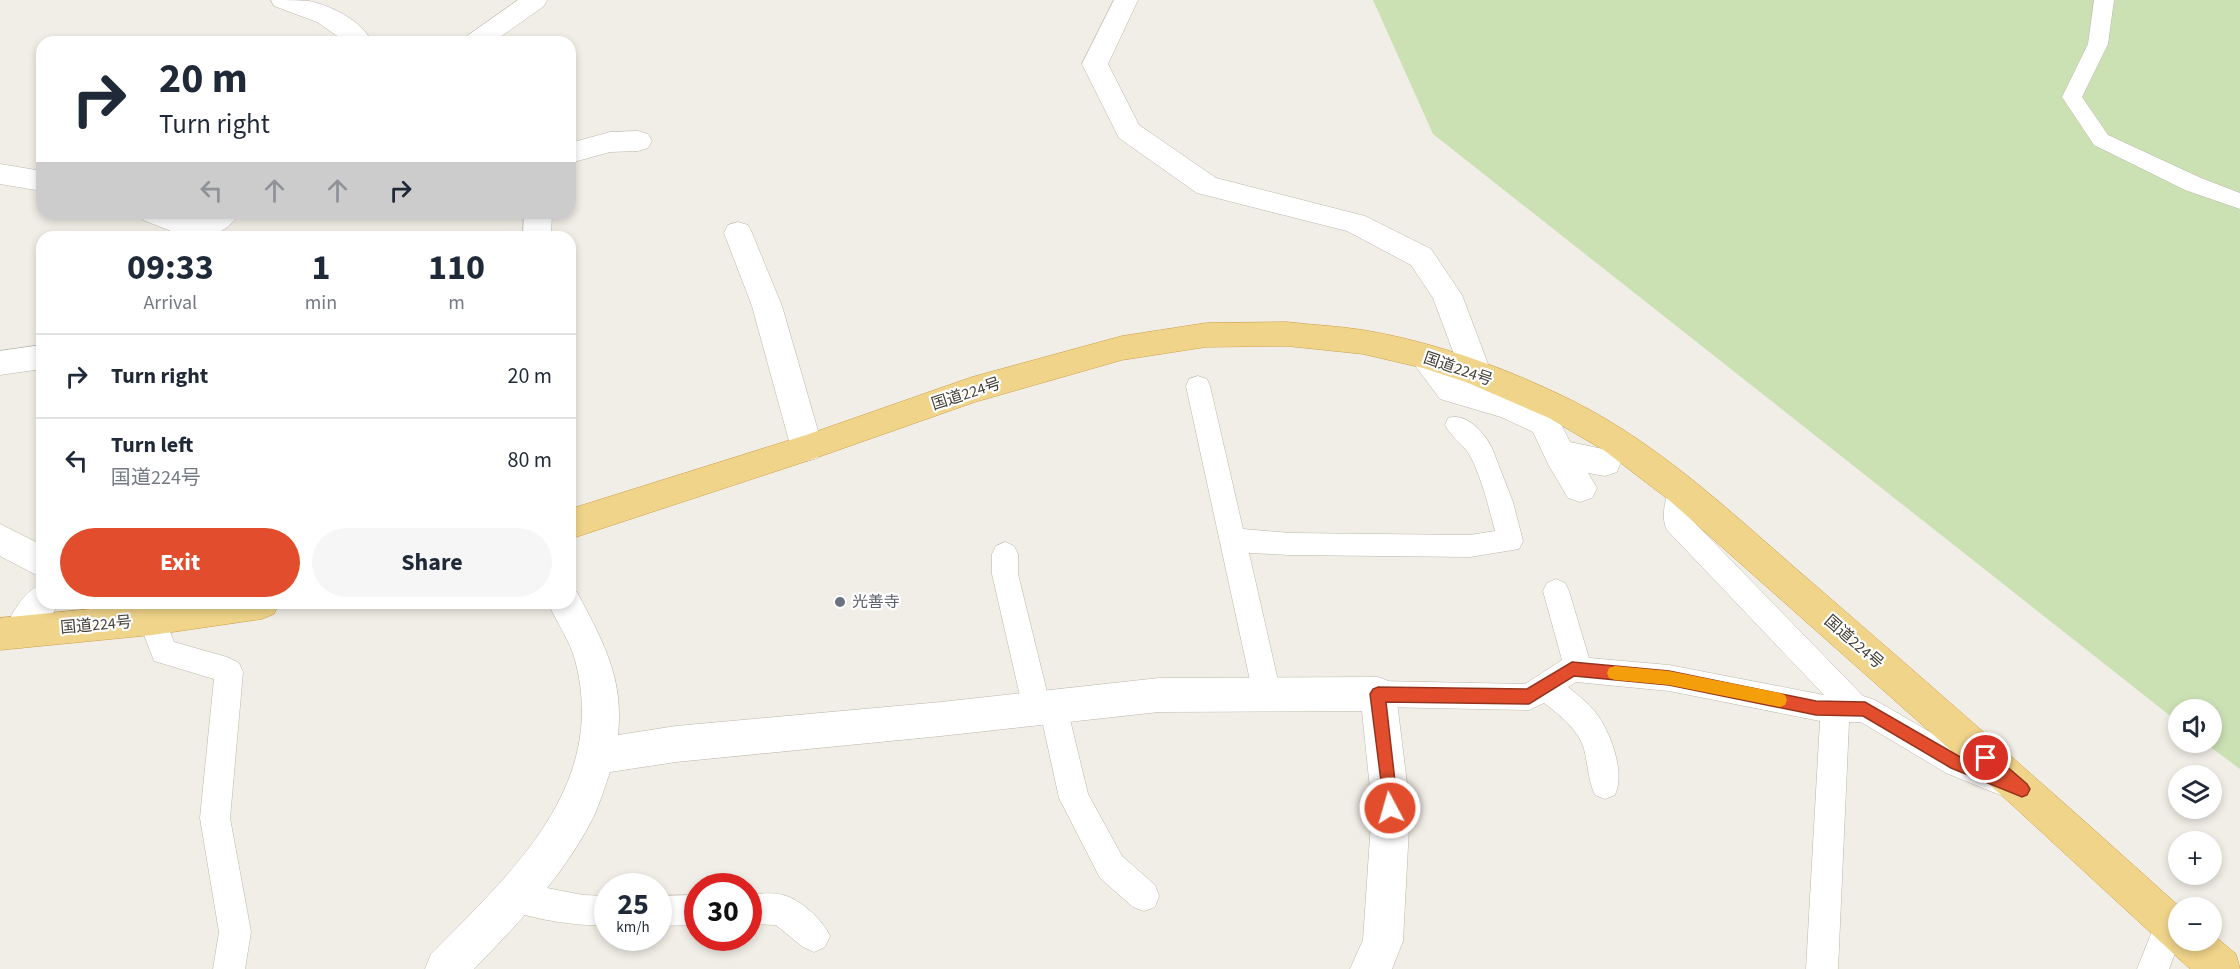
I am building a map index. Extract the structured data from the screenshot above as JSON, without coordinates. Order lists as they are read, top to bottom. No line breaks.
{"streets":{"highway":["国道224号"]},"places":["光善寺"],"page":{"turn":["20 m","Turn right"],"eta":["09:33","Arrival","1","min","110","m"],"list":[{"name":"Turn right","value":"20 m"},{"name":"Turn left","note":"国道224号","value":"80 m"}],"buttons":["Exit","Share"],"map_buttons":["+","−"],"speed":"25 km/h","limit":"30"}}
